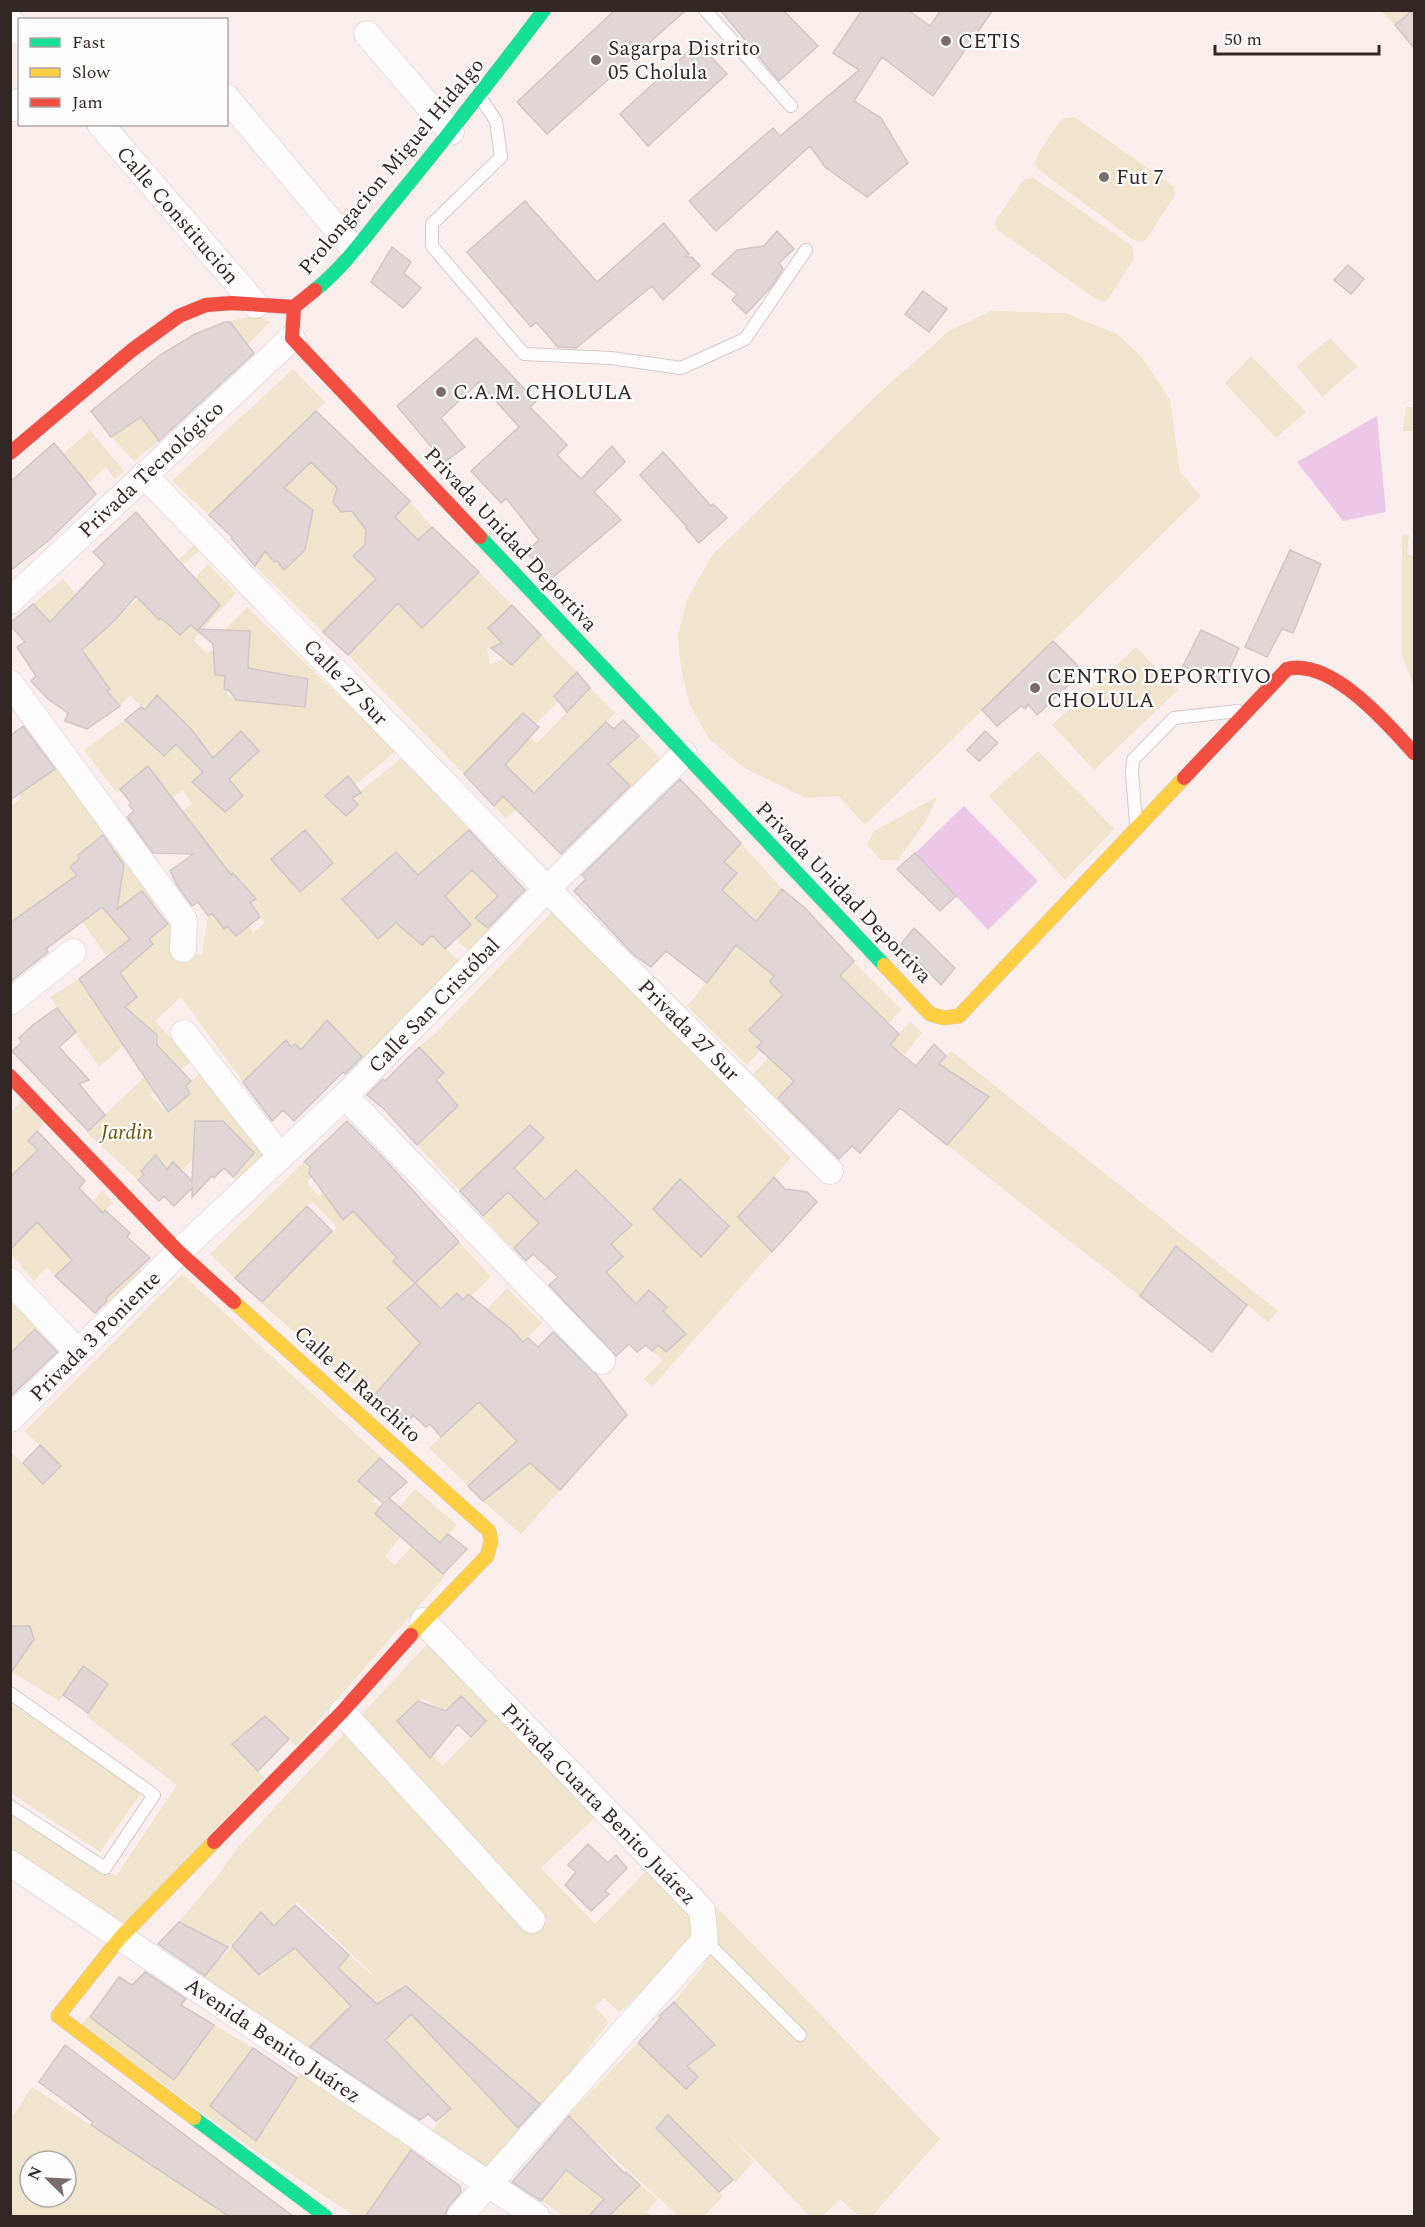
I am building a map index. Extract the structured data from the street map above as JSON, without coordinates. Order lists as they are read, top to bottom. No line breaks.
{"streets":{"street":["Prolongacion Miguel Hidalgo","Calle Constitución","Privada Tecnológico","Privada Unidad Deportiva","Calle 27 Sur","Calle San Cristóbal","Privada 27 Sur","Privada 3 Poniente","Calle El Ranchito","Privada Cuarta Benito Juárez","Avenida Benito Juárez"]},"crossings":[["Privada Tecnológico","Privada Unidad Deportiva"],["Privada Tecnológico","Calle 27 Sur"],["Privada Unidad Deportiva","Calle San Cristóbal"],["Calle 27 Sur","Calle San Cristóbal"],["Calle 27 Sur","Privada 27 Sur"],["Calle San Cristóbal","Privada 27 Sur"],["Calle San Cristóbal","Privada 3 Poniente"],["Calle San Cristóbal","Calle El Ranchito"],["Privada 3 Poniente","Calle El Ranchito"],["Calle El Ranchito","Privada Cuarta Benito Juárez"]],"parks":["Jardin"],"places":["CETIS","Sagarpa Distrito 05 Cholula","Fut 7","C.A.M. CHOLULA","CENTRO DEPORTIVO CHOLULA"],"legend":["Fast","Slow","Jam"],"scale_bar":"50 m","north":"top left"}
